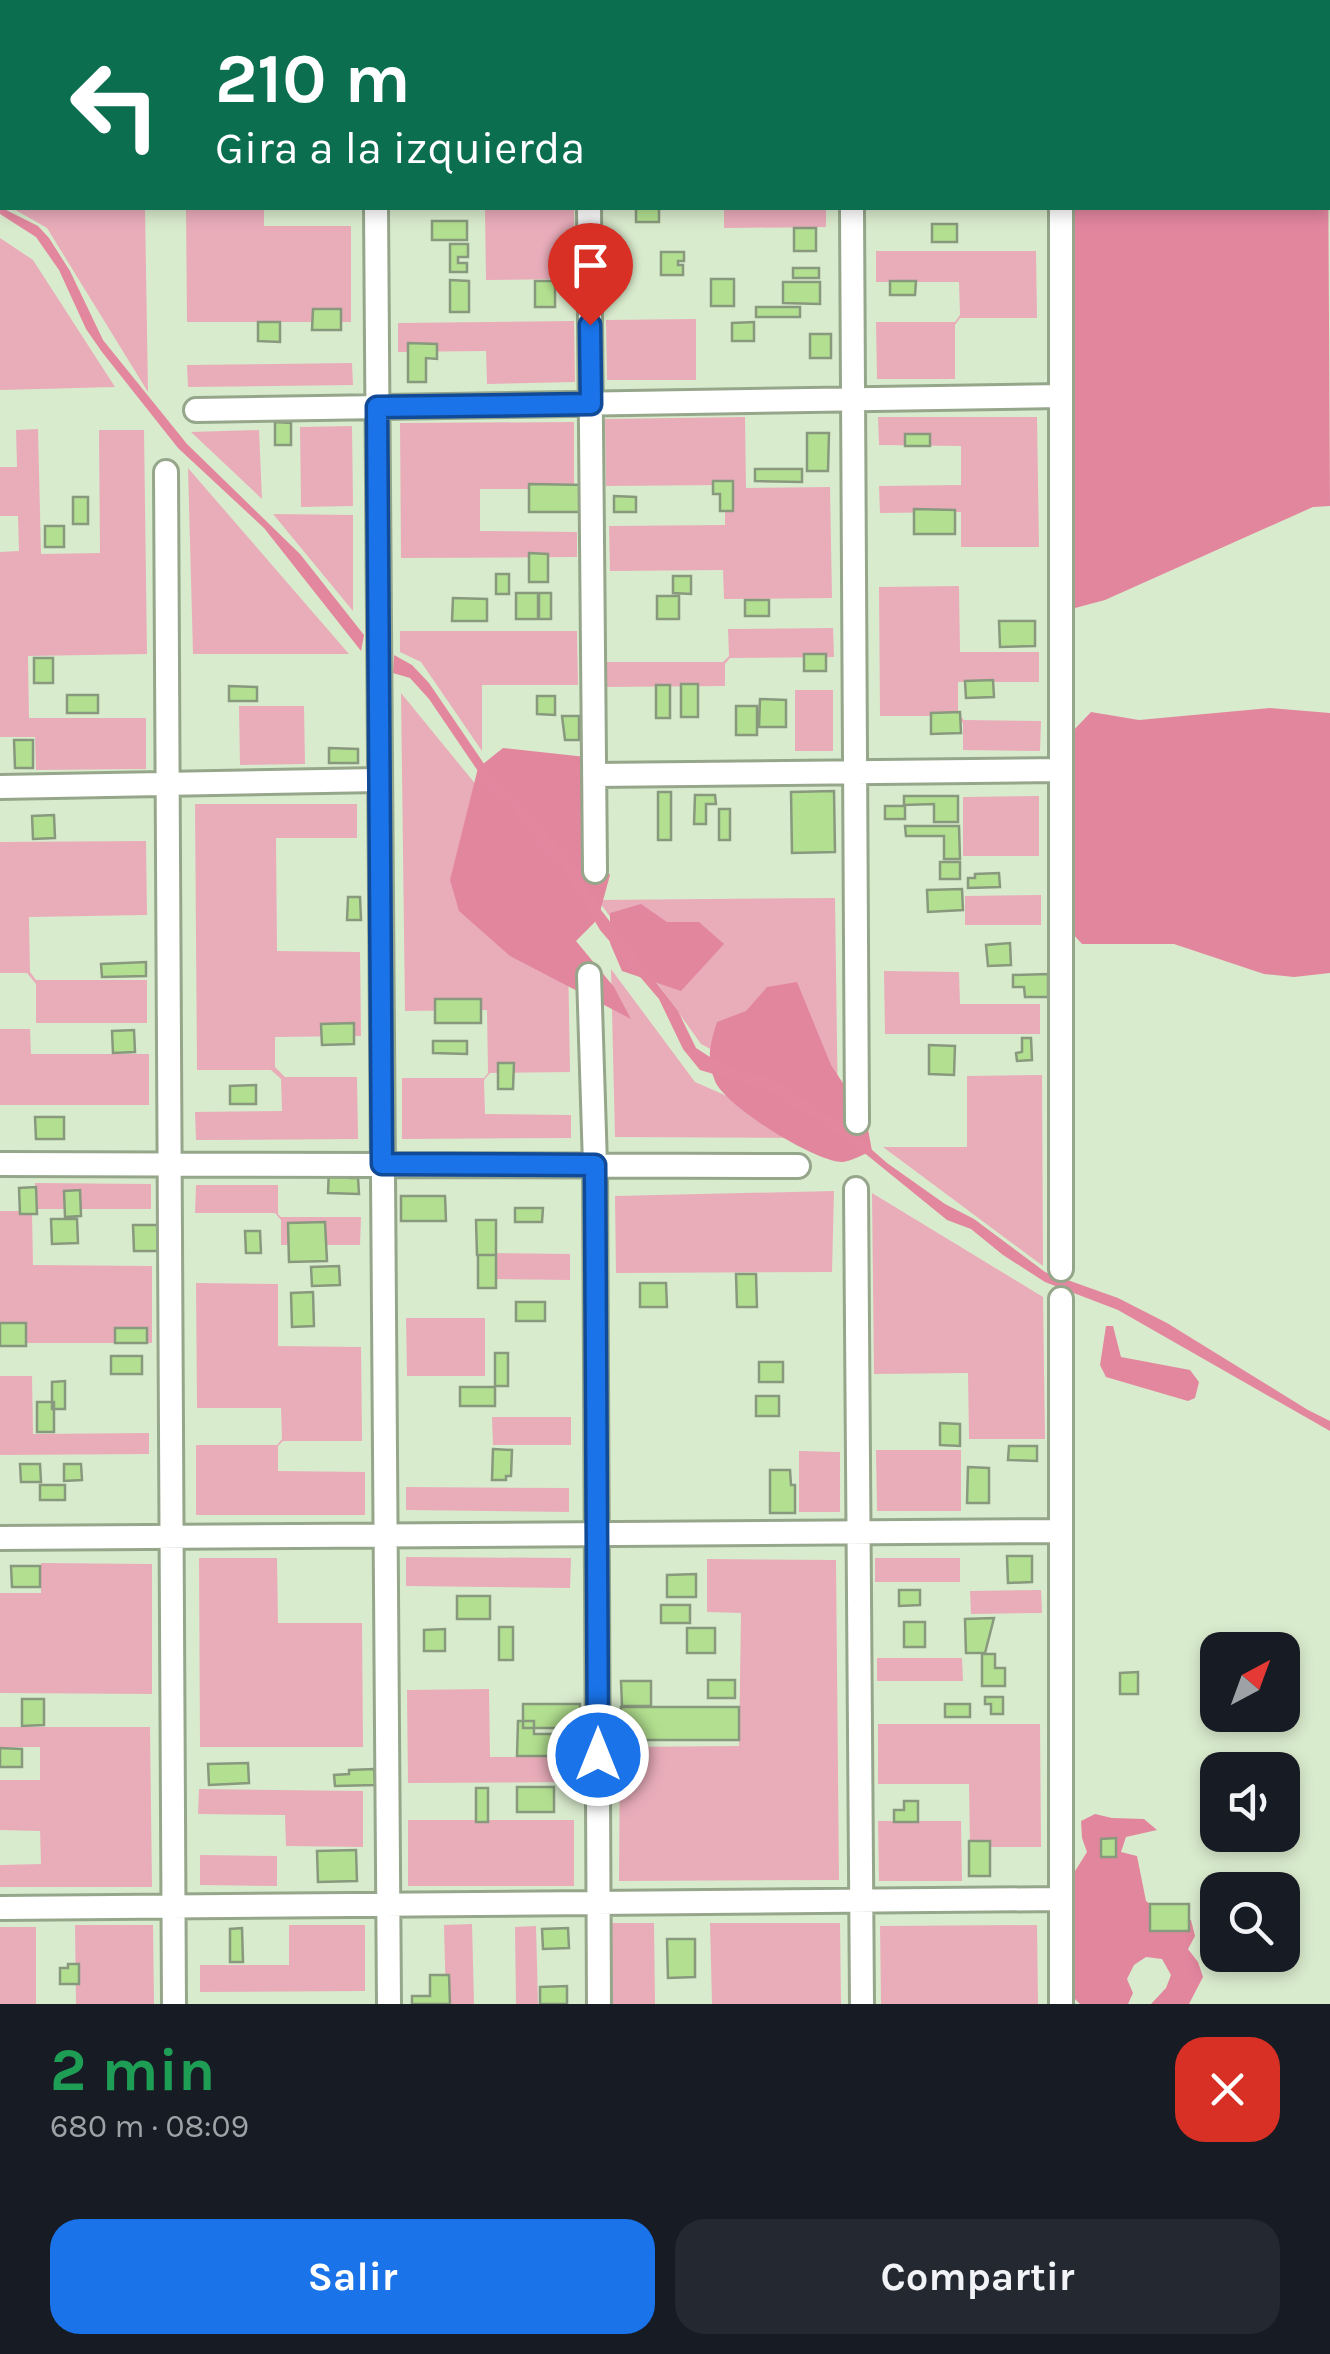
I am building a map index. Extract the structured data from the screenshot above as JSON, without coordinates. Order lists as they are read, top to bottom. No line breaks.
{"north":"top right","page":{"turn":["210 m","Gira a la izquierda"],"heading":["2 min","680 m · 08:09"],"buttons":["Salir","Compartir"]}}
